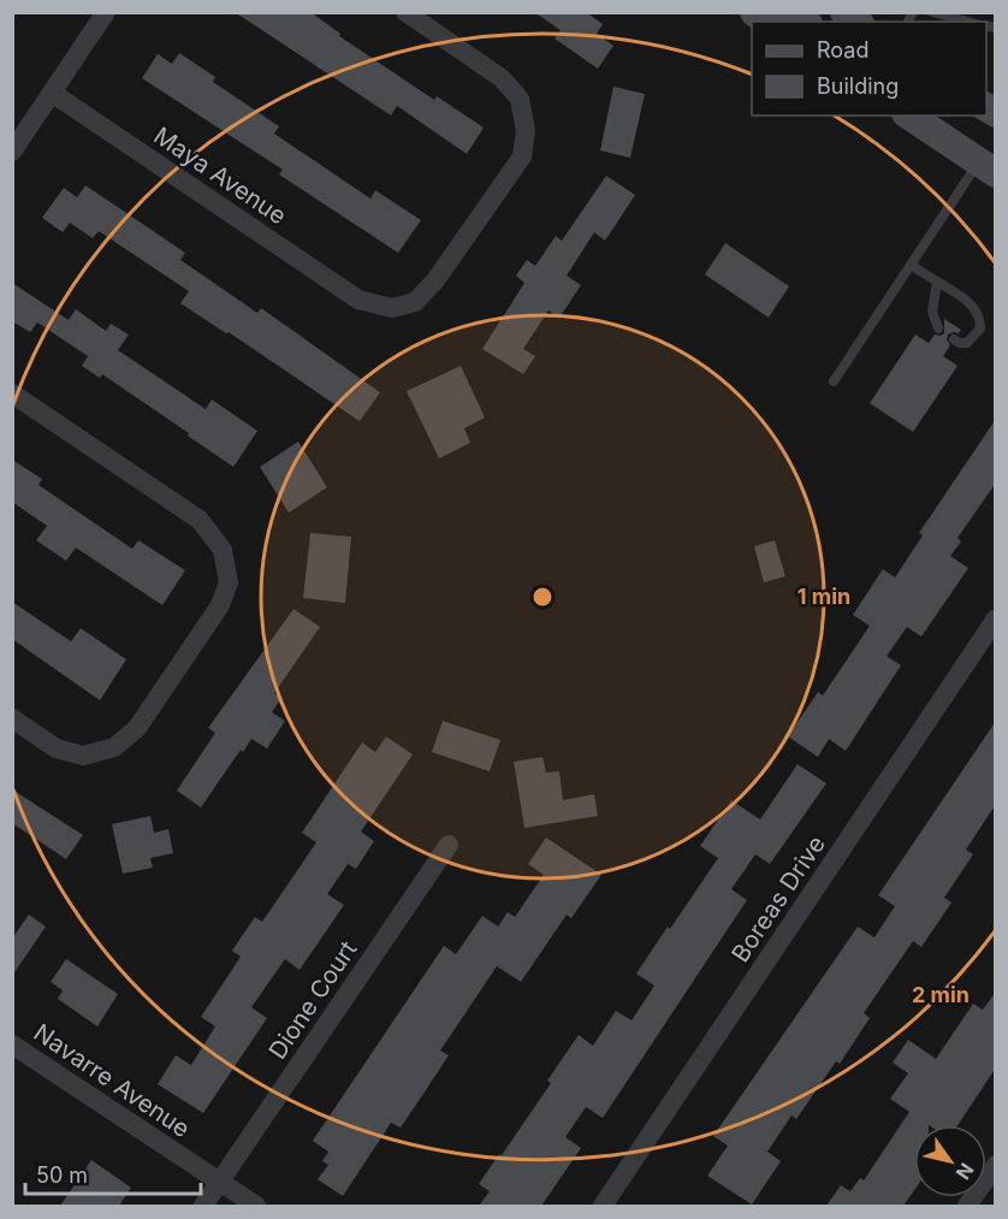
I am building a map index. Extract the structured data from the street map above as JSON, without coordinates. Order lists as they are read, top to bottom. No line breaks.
{"streets":{"street":["Maya Avenue","Boreas Drive","Dione Court","Navarre Avenue"]},"crossings":[["Dione Court","Navarre Avenue"]],"legend":["Road","Building"],"scale_bar":"50 m","north":"bottom right","rings":["1 min","2 min"]}
